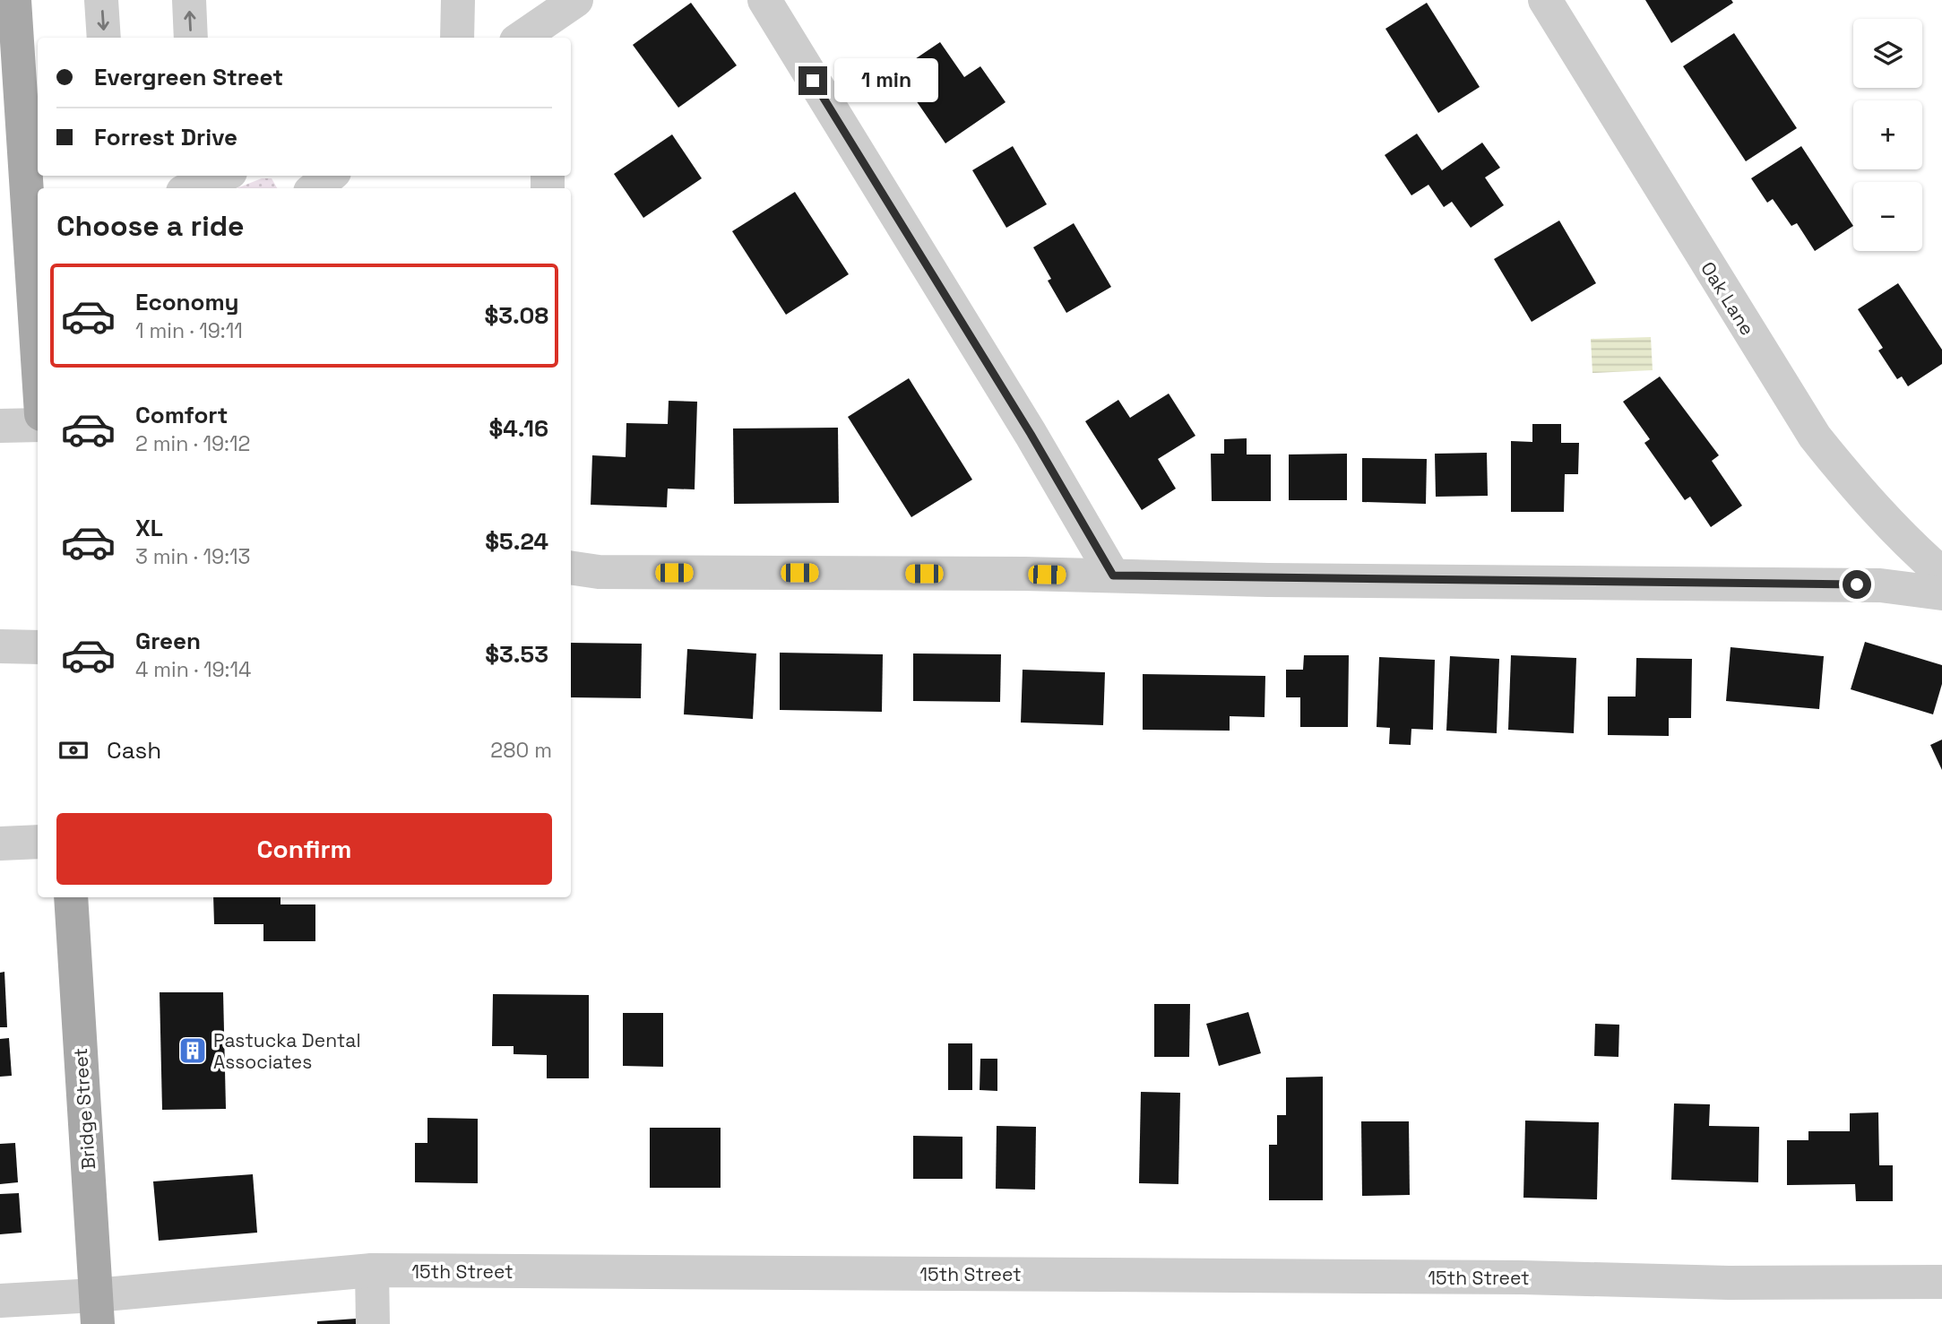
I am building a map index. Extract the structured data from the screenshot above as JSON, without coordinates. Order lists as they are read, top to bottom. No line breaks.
{"streets":{"main road":["Bridge Street"],"street":["Oak Lane","15th Street"]},"crossings":[["Bridge Street","15th Street"]],"places":{"building":["Pastucka Dental Associates"]},"page":{"map_buttons":["+","−"],"banner":["Evergreen Street","Forrest Drive"],"bubble":"1 min","heading":"Choose a ride","list":[{"name":"Economy","note":"1 min · 19:11","value":"$3.08"},{"name":"Comfort","note":"2 min · 19:12","value":"$4.16"},{"name":"XL","note":"3 min · 19:13","value":"$5.24"},{"name":"Green","note":"4 min · 19:14","value":"$3.53"}],"pay":["Cash","280 m"],"buttons":"Confirm"}}
